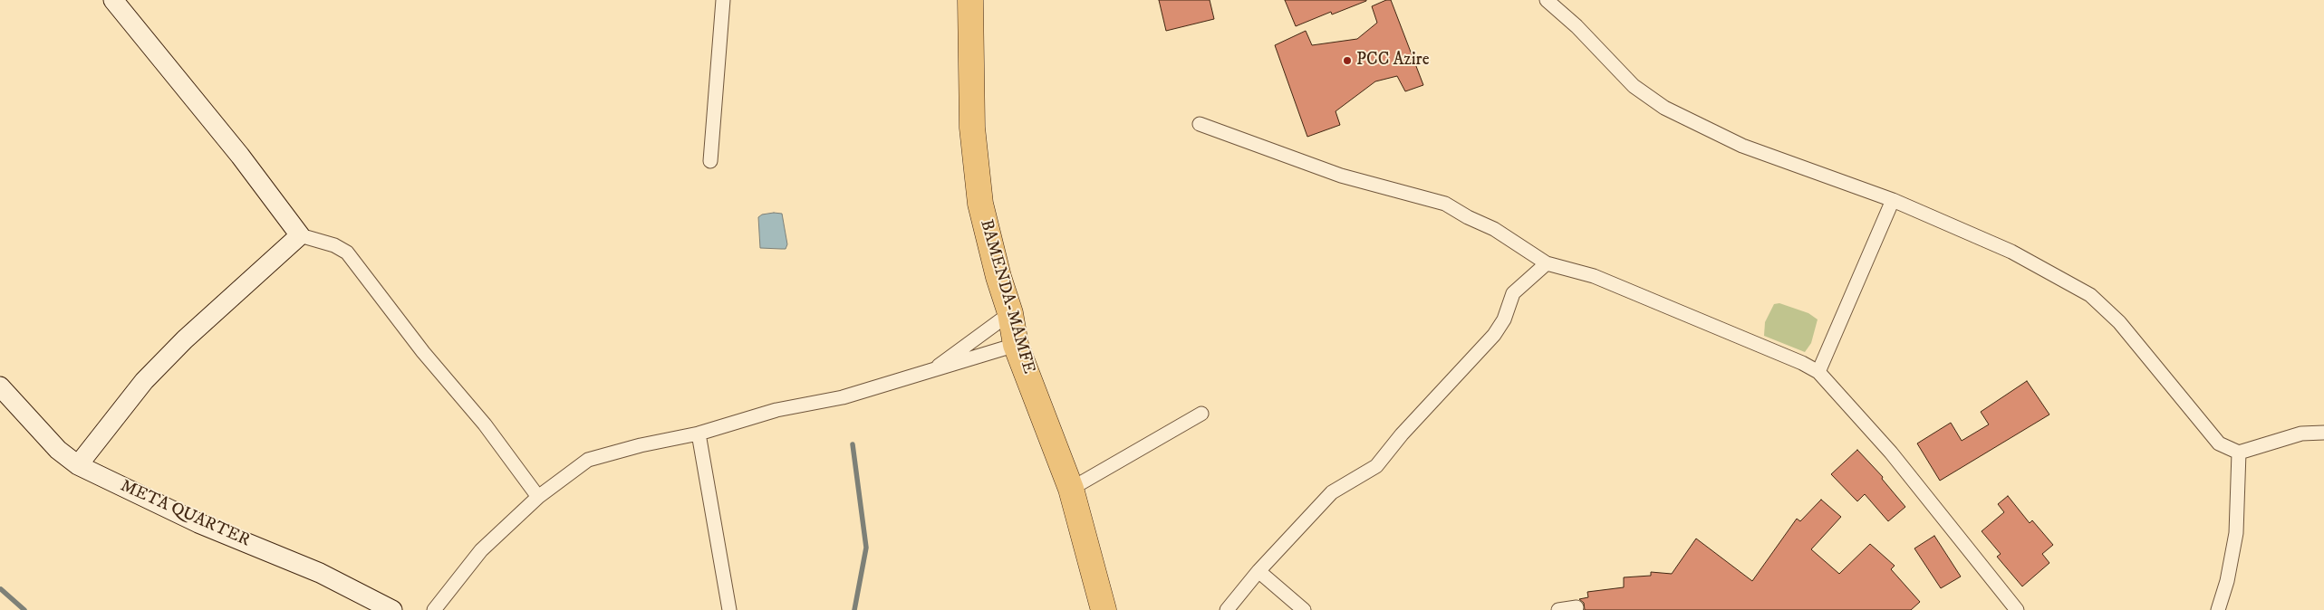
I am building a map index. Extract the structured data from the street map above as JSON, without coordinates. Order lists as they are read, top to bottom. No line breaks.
{"streets":{"highway":["BAMENDA-MAMFE"],"street":["META QUARTER"]},"places":["PCC Azire"]}
